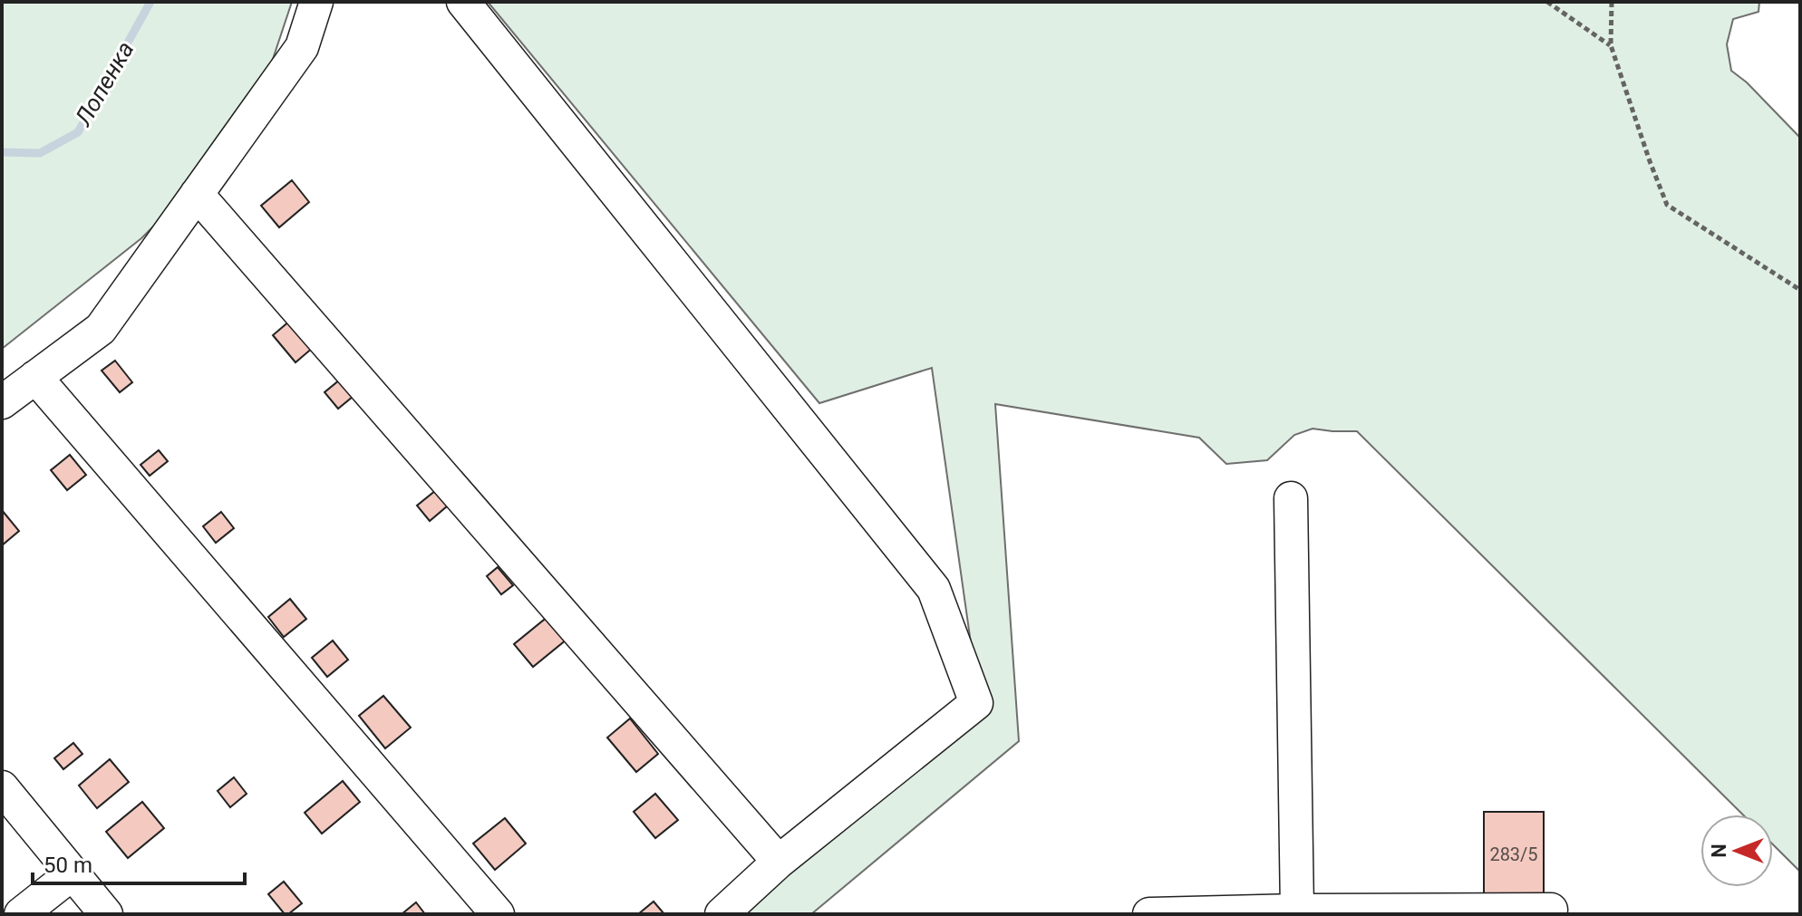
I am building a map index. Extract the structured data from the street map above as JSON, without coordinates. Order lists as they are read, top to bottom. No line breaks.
{"water":["Лопенка"],"house_numbers":["283/5"],"scale_bar":"50 m","north":"left"}
